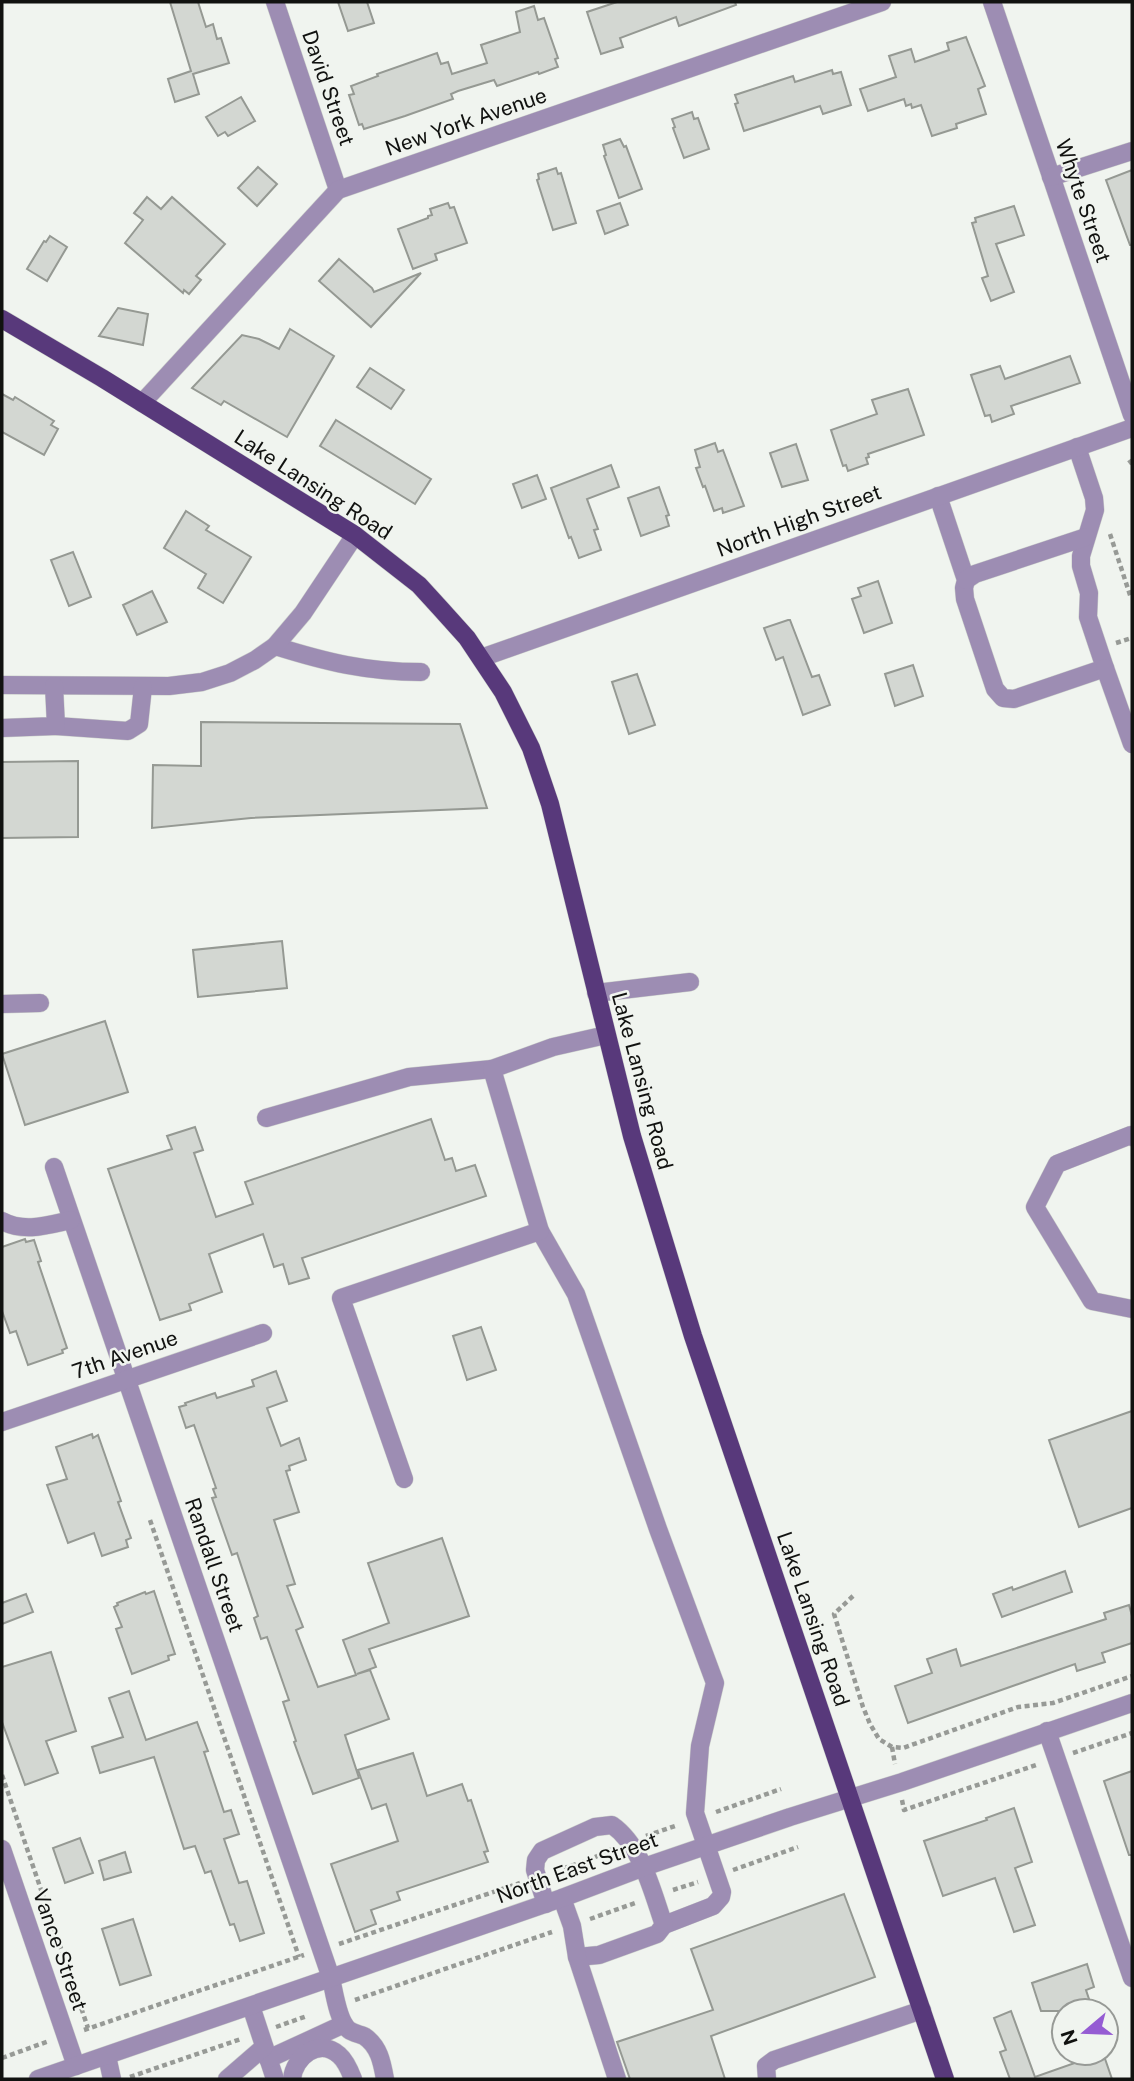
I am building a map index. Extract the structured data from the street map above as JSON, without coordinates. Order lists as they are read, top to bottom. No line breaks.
{"streets":{"main road":["Lake Lansing Road"],"street":["David Street","New York Avenue","Whyte Street","North High Street","7th Avenue","Randall Street","North East Street","Vance Street"]},"crossings":[["David Street","New York Avenue"],["New York Avenue","Lake Lansing Road"],["Lake Lansing Road","North High Street"],["Lake Lansing Road","North East Street"],["7th Avenue","Randall Street"],["Randall Street","North East Street"],["North East Street","Vance Street"]],"north":"left"}
